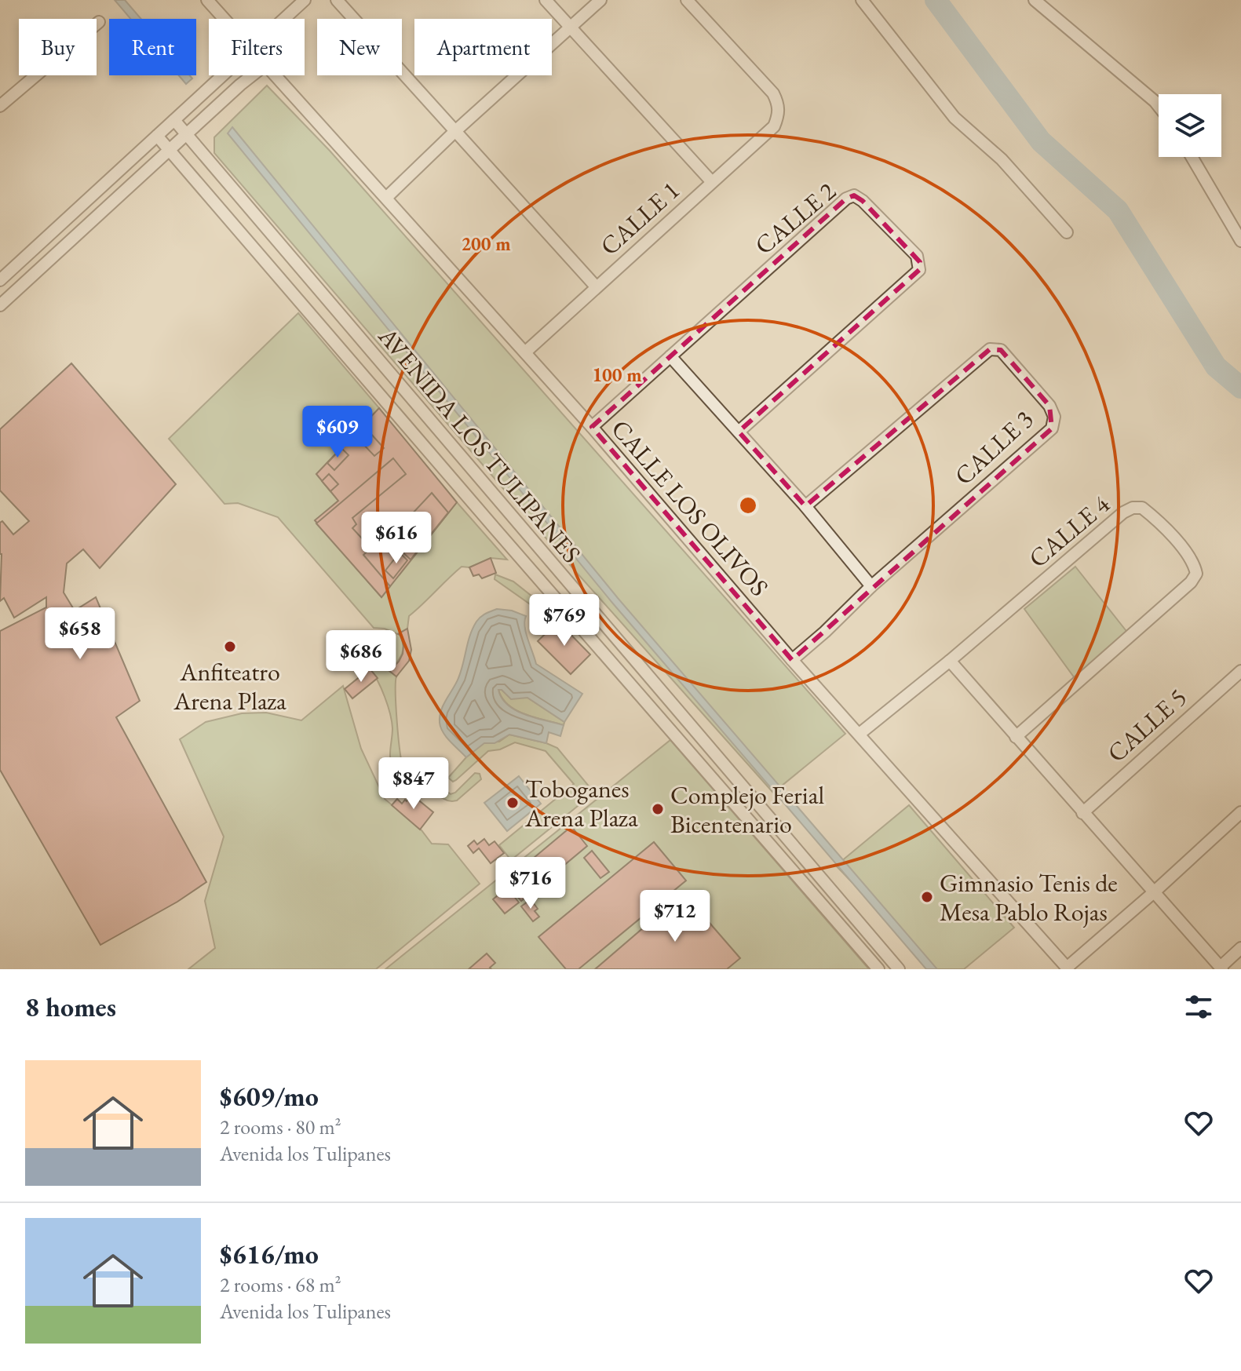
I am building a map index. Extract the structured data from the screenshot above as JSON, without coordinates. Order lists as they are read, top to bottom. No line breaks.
{"streets":{"street":["CALLE 1","CALLE 2","AVENIDA LOS TULIPANES","CALLE 3","CALLE LOS OLIVOS","CALLE 4","CALLE 5"]},"crossings":[["CALLE 1","CALLE LOS OLIVOS"],["CALLE 2","CALLE LOS OLIVOS"],["CALLE 3","CALLE LOS OLIVOS"],["CALLE LOS OLIVOS","CALLE 4"]],"places":["Anfiteatro Arena Plaza","Toboganes Arena Plaza","Complejo Ferial Bicentenario","Gimnasio Tenis de Mesa Pablo Rojas"],"page":{"chip":["Buy","Rent","Filters","New","Apartment"],"price":["$609","$616","$769","$658","$686","$847","$716","$712"],"heading":"8 homes","list":[{"name":"$609/mo","note":"2 rooms · 80 m² · Avenida los Tulipanes"},{"name":"$616/mo","note":"2 rooms · 68 m² · Avenida los Tulipanes"}]},"rings":["200 m","100 m"]}
